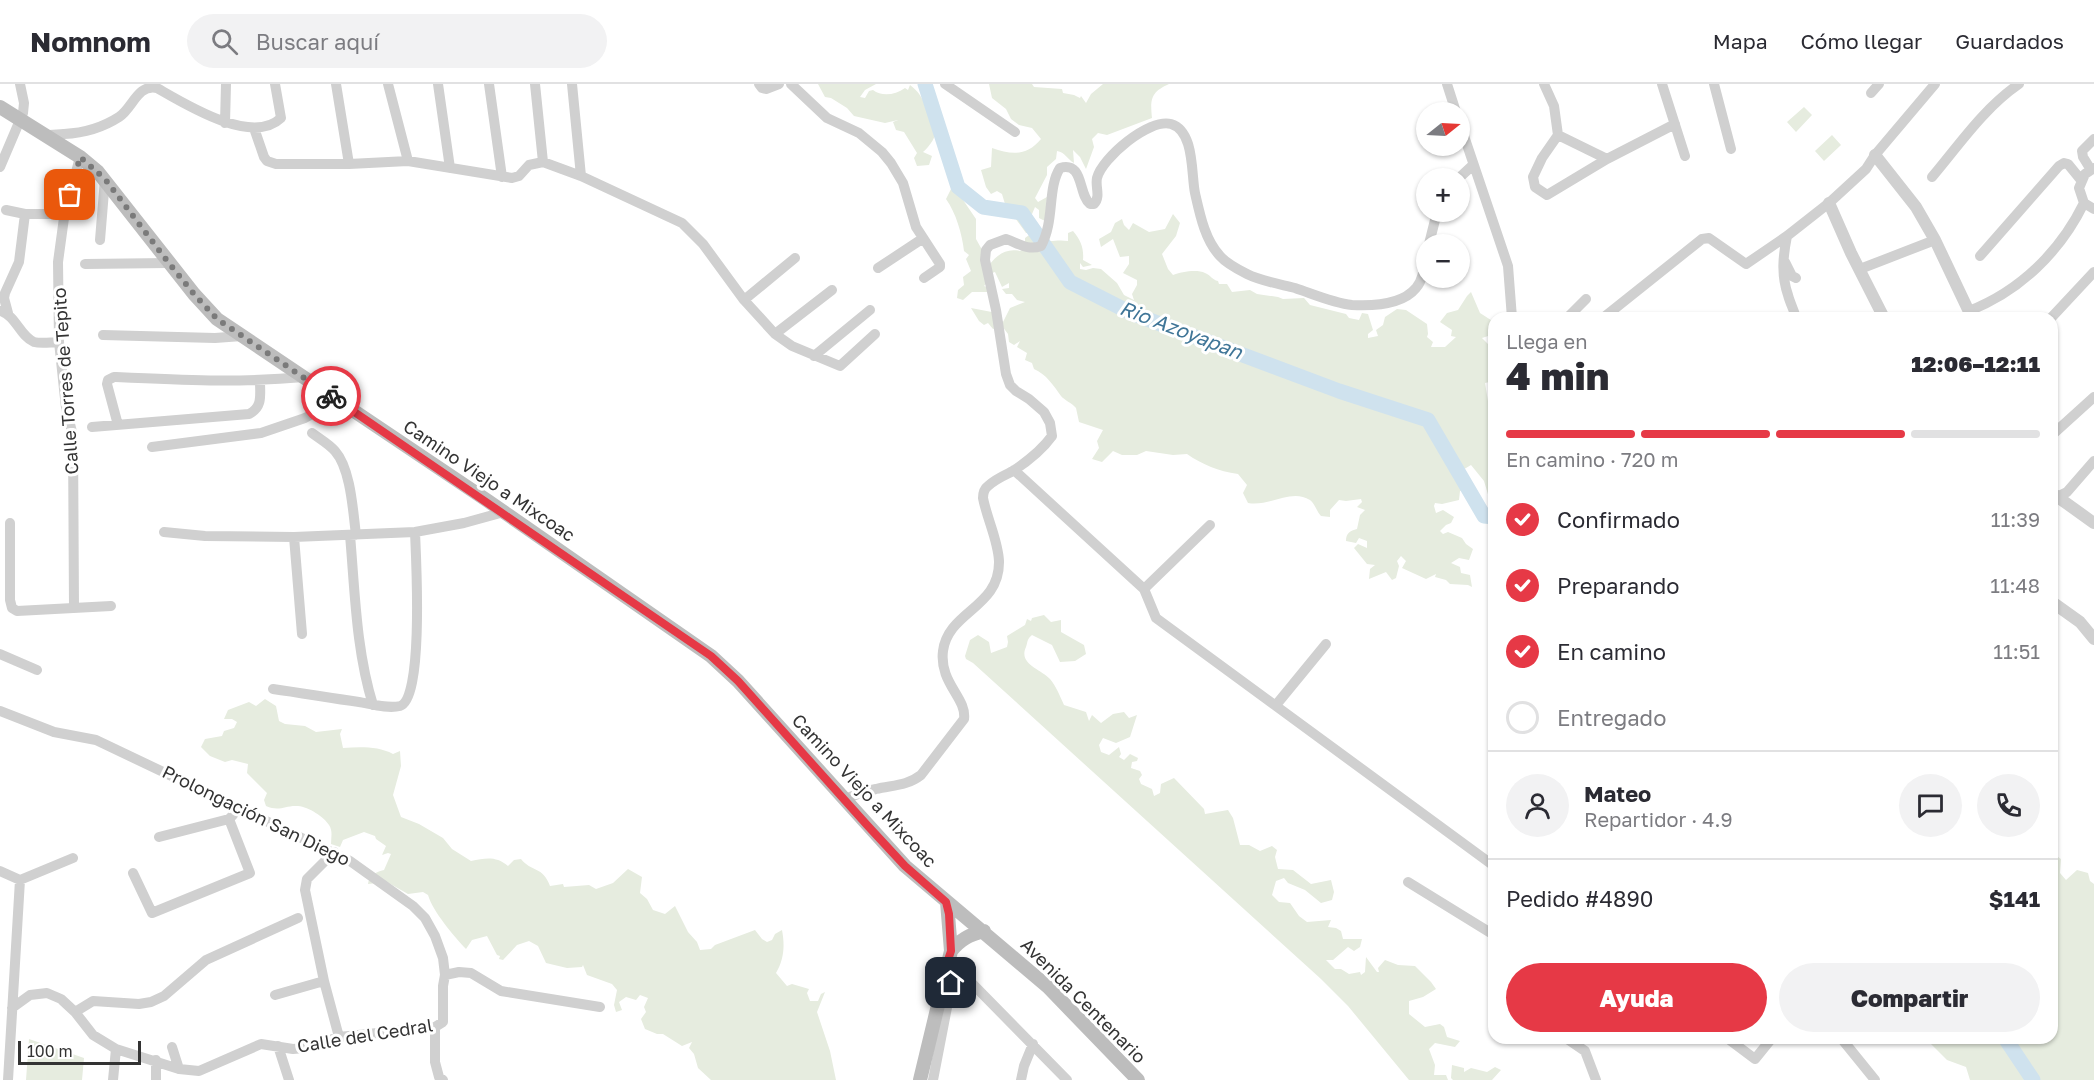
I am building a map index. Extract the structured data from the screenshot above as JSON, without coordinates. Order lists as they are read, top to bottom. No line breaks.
{"streets":{"main road":["Camino Viejo a Mixcoac","Avenida Centenario"],"street":["Calle Torres de Tepito","Prolongación San Diego","Calle del Cedral"]},"crossings":[["Calle Torres de Tepito","Camino Viejo a Mixcoac"],["Camino Viejo a Mixcoac","Avenida Centenario"],["Prolongación San Diego","Calle del Cedral"]],"water":["Rio Azoyapan"],"scale_bar":"100 m","north":"right","page":{"header":"Nomnom","search":"Buscar aquí","nav":["Mapa","Cómo llegar","Guardados"],"map_buttons":["+","−"],"heading":["4 min","Llega en","12:06–12:11"],"panel":["Mateo","Repartidor · 4.9","Pedido #4890","$141"],"bar":"En camino · 720 m","list":[["Confirmado","11:39"],["Preparando","11:48"],["En camino","11:51"],"Entregado"],"buttons":["Ayuda","Compartir"],"scale":"100 m"}}
